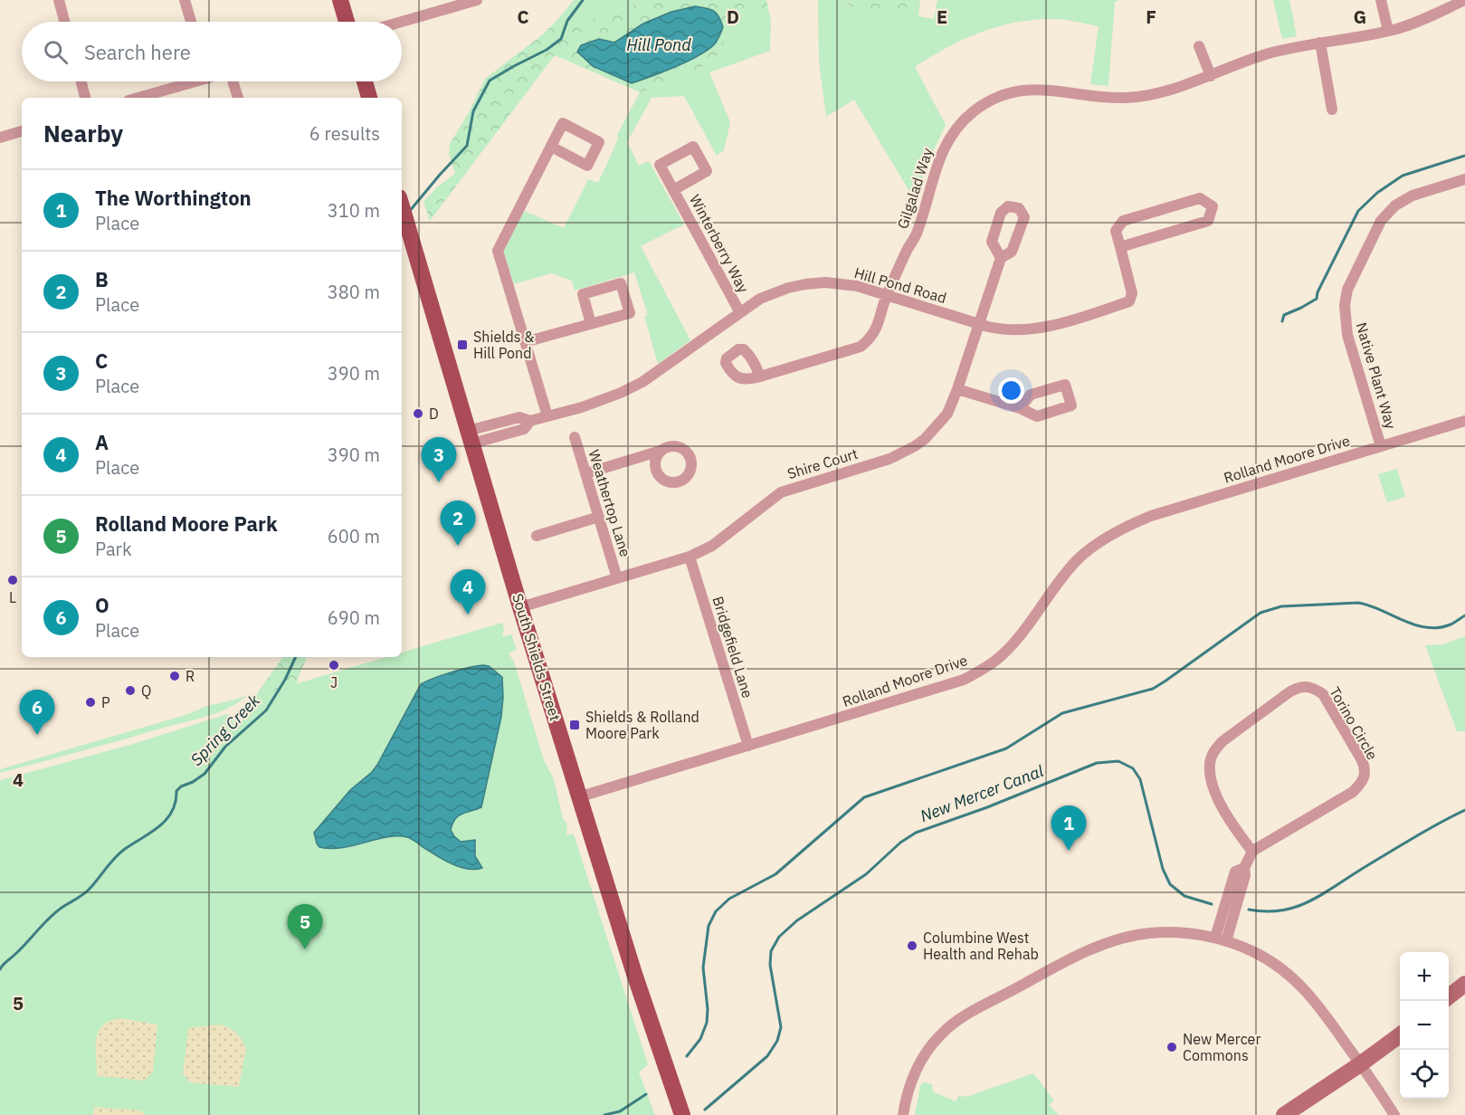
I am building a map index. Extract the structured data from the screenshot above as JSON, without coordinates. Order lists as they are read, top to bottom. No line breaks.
{"streets":{"main road":["South Shields Street"],"street":["Gilgalad Way","Winterberry Way","Hill Pond Road","Native Plant Way","Rolland Moore Drive","Shire Court","Weathertop Lane","Bridgefield Lane","Torino Circle"]},"crossings":[["Gilgalad Way","Hill Pond Road"],["Winterberry Way","Hill Pond Road"],["Hill Pond Road","Shire Court"],["Hill Pond Road","South Shields Street"],["Native Plant Way","Rolland Moore Drive"],["Rolland Moore Drive","Bridgefield Lane"],["Rolland Moore Drive","South Shields Street"],["Shire Court","Weathertop Lane"],["Shire Court","Bridgefield Lane"],["Shire Court","South Shields Street"]],"water":["Hill Pond","Spring Creek","New Mercer Canal"],"places":{"transit":["Shields & Hill Pond","Shields & Rolland Moore Park"],"other":["D","L","J","R","Q","P","Columbine West Health and Rehab","New Mercer Commons"]},"page":{"search":"Search here","heading":["Nearby","6 results"],"list":[{"mark":"1","name":"The Worthington","note":"Place","value":"310 m"},{"mark":"2","name":"B","note":"Place","value":"380 m"},{"mark":"3","name":"C","note":"Place","value":"390 m"},{"mark":"4","name":"A","note":"Place","value":"390 m"},{"mark":"5","name":"Rolland Moore Park","note":"Park","value":"600 m"},{"mark":"6","name":"O","note":"Place","value":"690 m"}],"pins":["3","2","4","6","1","5"],"map_buttons":["+","−"]},"grid":{"columns":["C","D","E","F","G"],"rows":["4","5"]}}
